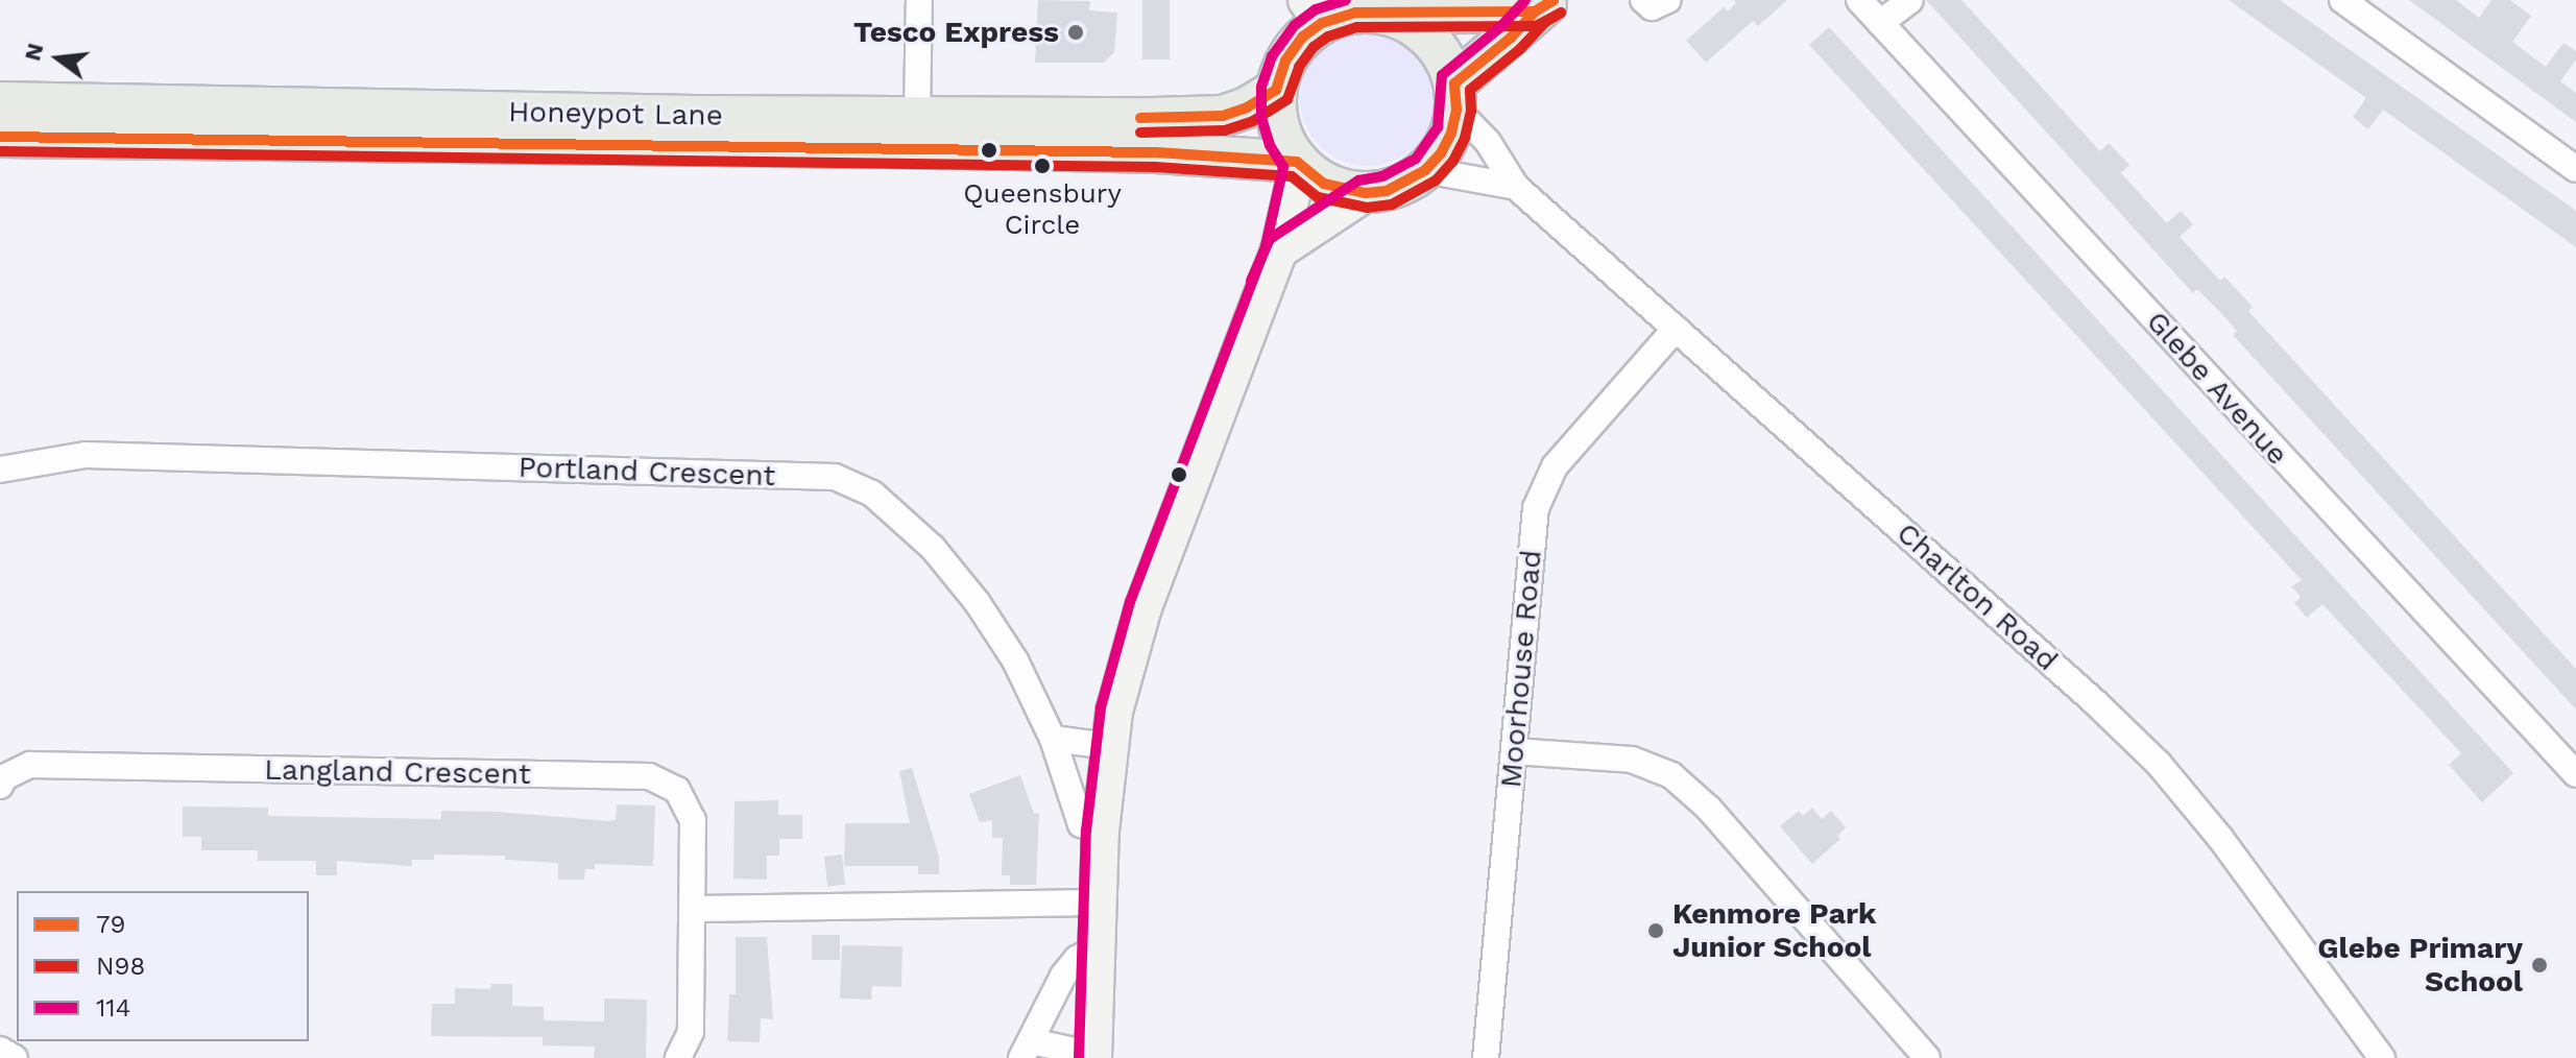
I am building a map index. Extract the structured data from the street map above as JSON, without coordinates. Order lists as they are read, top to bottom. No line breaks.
{"streets":{"main road":["Honeypot Lane"],"street":["Glebe Avenue","Portland Crescent","Charlton Road","Moorhouse Road","Langland Crescent"]},"crossings":[["Honeypot Lane","Charlton Road"],["Charlton Road","Moorhouse Road"]],"places":["Tesco Express","Queensbury Circle","Kenmore Park Junior School","Glebe Primary School"],"lines":["transit line 79","transit line 114","transit line N98"],"legend":["79","N98","114"],"north":"left"}
